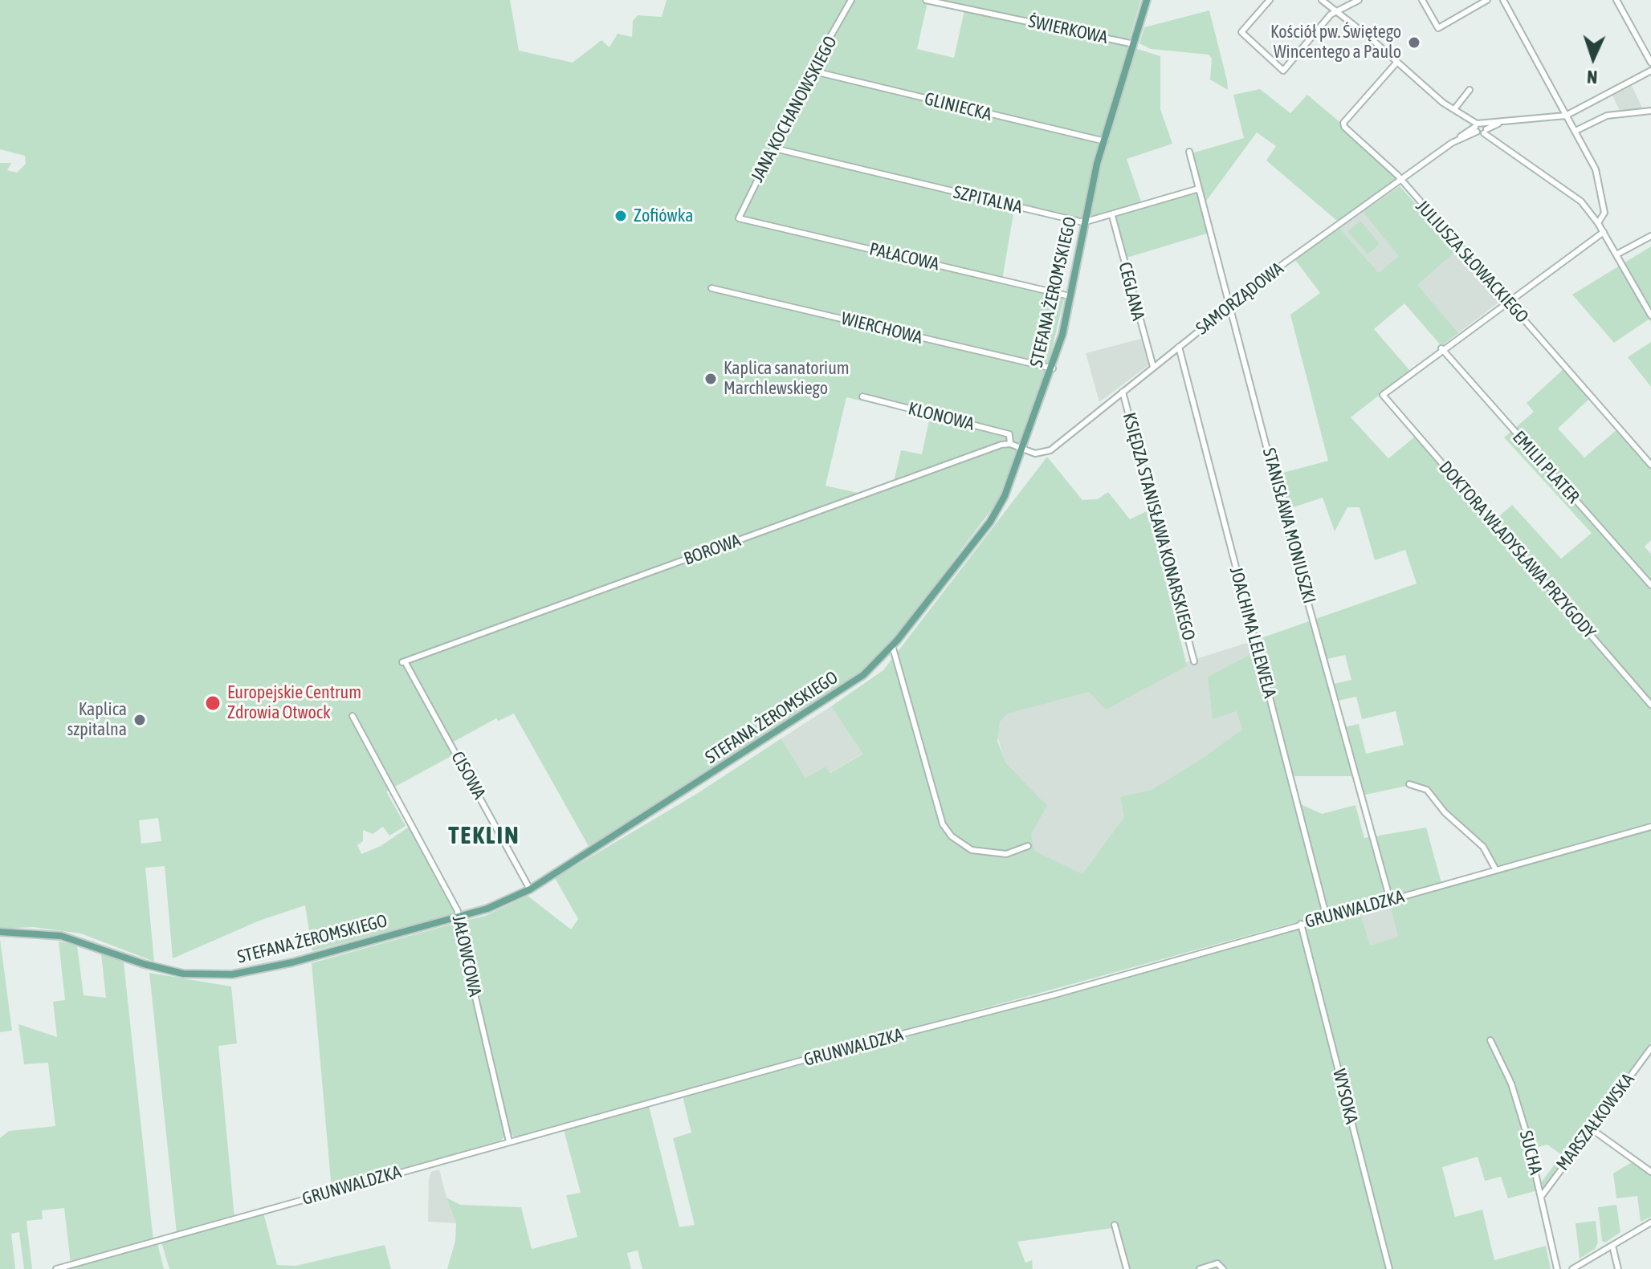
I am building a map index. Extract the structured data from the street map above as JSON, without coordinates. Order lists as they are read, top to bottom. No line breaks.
{"streets":{"main road":["STEFANA ŻEROMSKIEGO"],"street":["ŚWIERKOWA","GLINIECKA","JANA KOCHANOWSKIEGO","SZPITALNA","PAŁACOWA","JULIUSZA SŁOWACKIEGO","CEGLANA","SAMORZĄDOWA","WIERCHOWA","KLONOWA","EMILII PLATER","STANISŁAWA MONIUSZKI","KSIĘDZA STANISŁAWA KONARSKIEGO","BOROWA","DOKTORA WŁADYSŁAWA PRZYGODY","JOACHIMA LELEWELA","CISOWA","GRUNWALDZKA","JAŁOWCOWA","WYSOKA","MARSZAŁKOWSKA","SUCHA"]},"crossings":[["ŚWIERKOWA","STEFANA ŻEROMSKIEGO"],["GLINIECKA","JANA KOCHANOWSKIEGO"],["GLINIECKA","STEFANA ŻEROMSKIEGO"],["JANA KOCHANOWSKIEGO","SZPITALNA"],["JANA KOCHANOWSKIEGO","PAŁACOWA"],["SZPITALNA","CEGLANA"],["SZPITALNA","STEFANA ŻEROMSKIEGO"],["SZPITALNA","STANISŁAWA MONIUSZKI"],["PAŁACOWA","STEFANA ŻEROMSKIEGO"],["JULIUSZA SŁOWACKIEGO","SAMORZĄDOWA"],["CEGLANA","SAMORZĄDOWA"],["STEFANA ŻEROMSKIEGO","SAMORZĄDOWA"],["STEFANA ŻEROMSKIEGO","WIERCHOWA"],["STEFANA ŻEROMSKIEGO","CISOWA"],["STEFANA ŻEROMSKIEGO","JAŁOWCOWA"],["SAMORZĄDOWA","STANISŁAWA MONIUSZKI"],["SAMORZĄDOWA","KSIĘDZA STANISŁAWA KONARSKIEGO"],["SAMORZĄDOWA","JOACHIMA LELEWELA"],["KLONOWA","BOROWA"],["EMILII PLATER","DOKTORA WŁADYSŁAWA PRZYGODY"],["STANISŁAWA MONIUSZKI","GRUNWALDZKA"],["BOROWA","CISOWA"],["JOACHIMA LELEWELA","GRUNWALDZKA"],["GRUNWALDZKA","JAŁOWCOWA"],["GRUNWALDZKA","WYSOKA"],["MARSZAŁKOWSKA","SUCHA"]],"districts":["TEKLIN"],"places":["Kościół pw. Świętego Wincentego a Paulo","Zofiówka","Kaplica sanatorium Marchlewskiego","Europejskie Centrum Zdrowia Otwock","Kaplica szpitalna"],"north":"bottom"}
